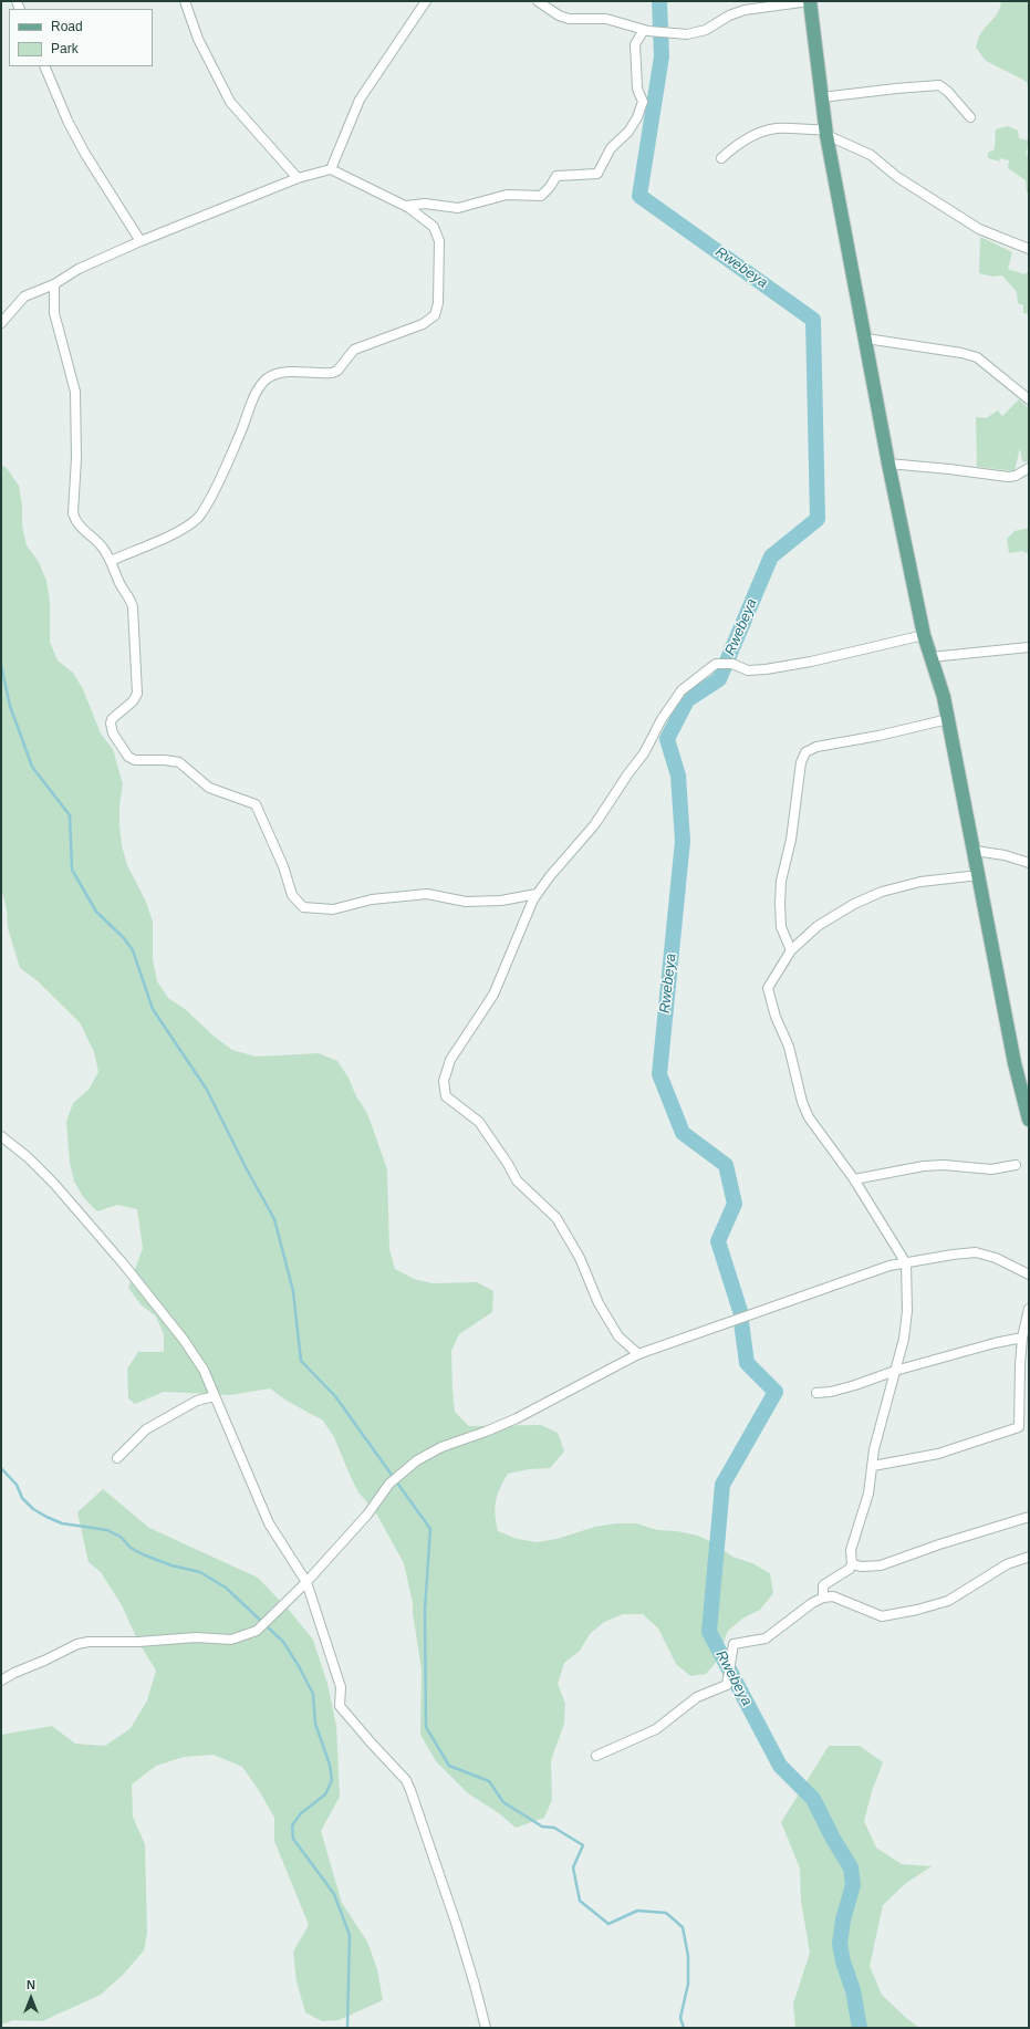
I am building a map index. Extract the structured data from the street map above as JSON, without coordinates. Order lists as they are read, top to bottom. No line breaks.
{"water":["Rwebeya"],"legend":["Road","Park"],"north":"top"}
